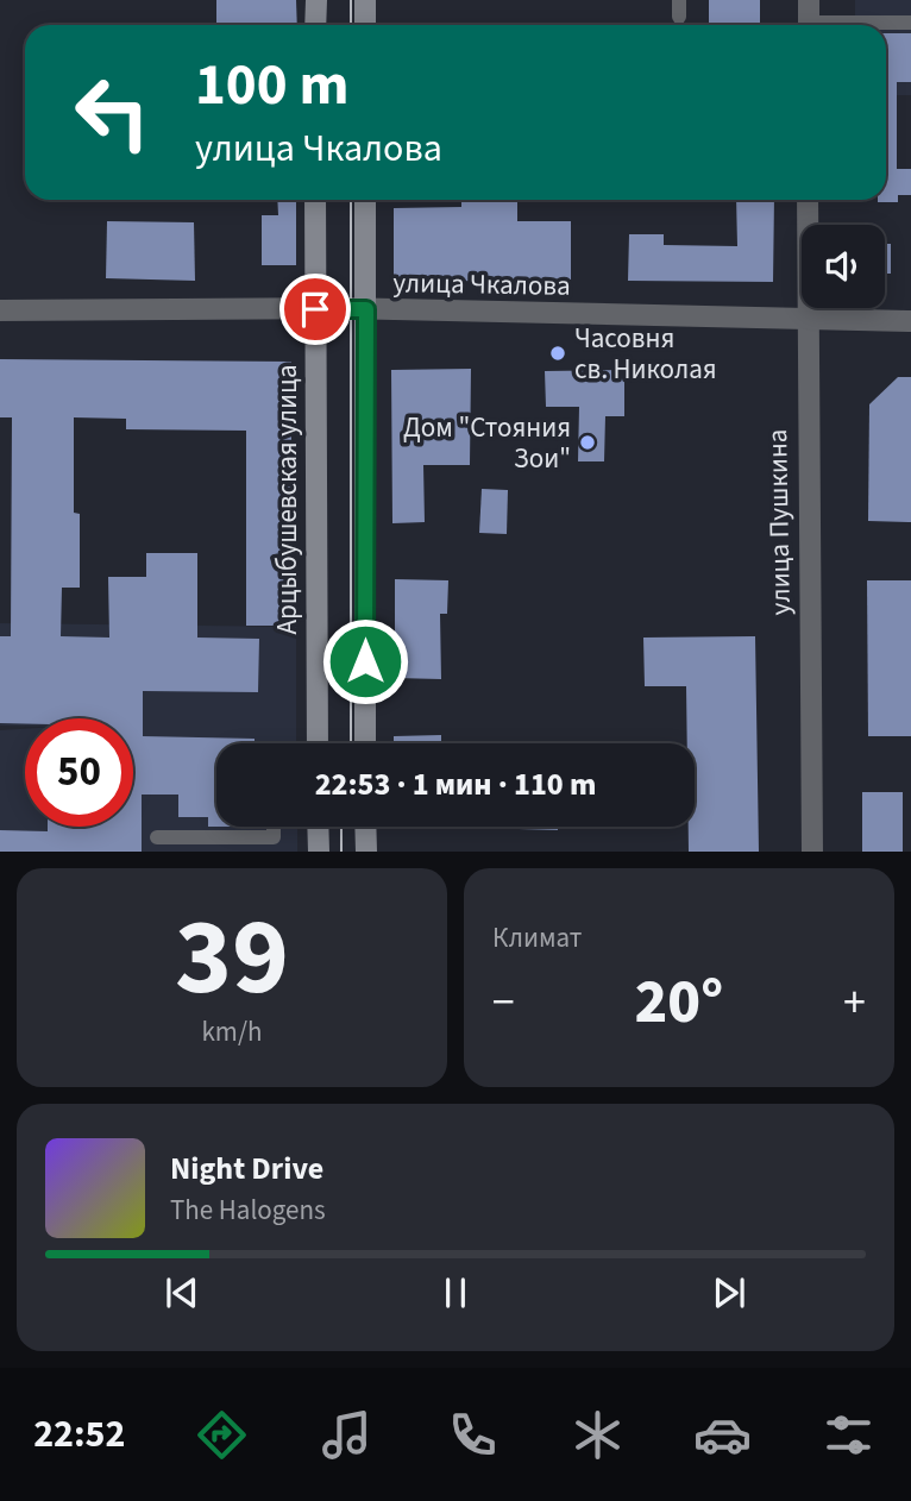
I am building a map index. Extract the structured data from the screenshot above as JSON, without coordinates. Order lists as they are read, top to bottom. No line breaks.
{"streets":{"main road":["Арцыбушевская улица"],"street":["улица Чкалова","улица Пушкина"]},"crossings":[["улица Чкалова","Арцыбушевская улица"],["улица Чкалова","улица Пушкина"]],"places":["Часовня св. Николая","Дом \"Стояния Зои\""],"page":{"turn":["100 m","улица Чкалова"],"limit":"50","trip":"22:53 · 1 мин · 110 m","tile":[["39","km/h"],"Климат"],"heat":["−","20°","+"],"song":["Night Drive","The Halogens"],"tabs":"22:52"}}
